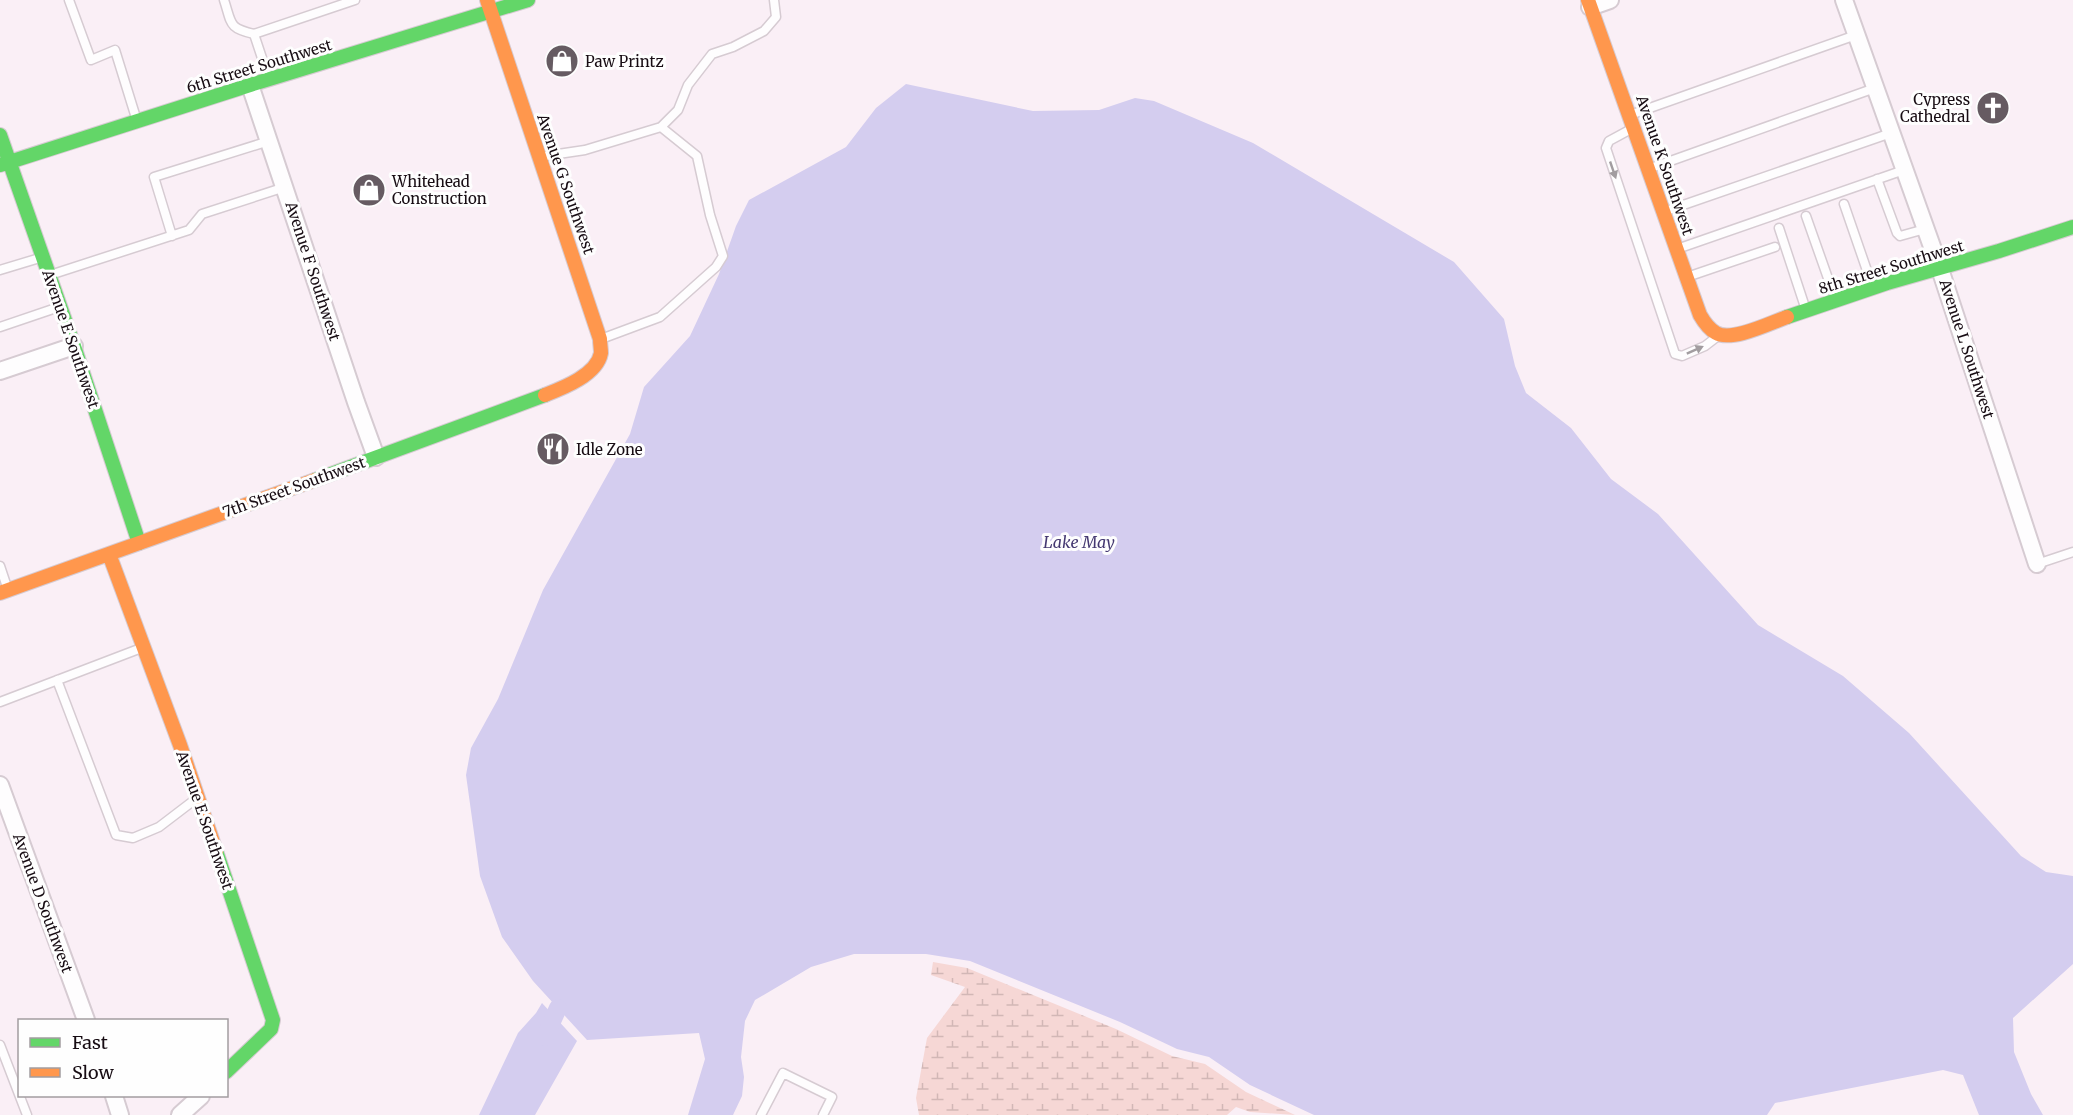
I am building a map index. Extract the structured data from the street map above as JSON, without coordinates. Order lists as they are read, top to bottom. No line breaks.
{"streets":{"street":["6th Street Southwest","Avenue K Southwest","Avenue G Southwest","8th Street Southwest","Avenue F Southwest","Avenue E Southwest","Avenue L Southwest","7th Street Southwest","Avenue D Southwest"]},"crossings":[["6th Street Southwest","Avenue G Southwest"],["6th Street Southwest","Avenue F Southwest"],["6th Street Southwest","Avenue E Southwest"],["Avenue K Southwest","8th Street Southwest"],["Avenue G Southwest","7th Street Southwest"],["8th Street Southwest","Avenue L Southwest"],["Avenue F Southwest","7th Street Southwest"],["Avenue E Southwest","7th Street Southwest"]],"water":["Lake May"],"places":{"shop":["Paw Printz","Whitehead Construction"],"church":["Cypress Cathedral"],"restaurant":["Idle Zone"]},"legend":["Fast","Slow"]}
